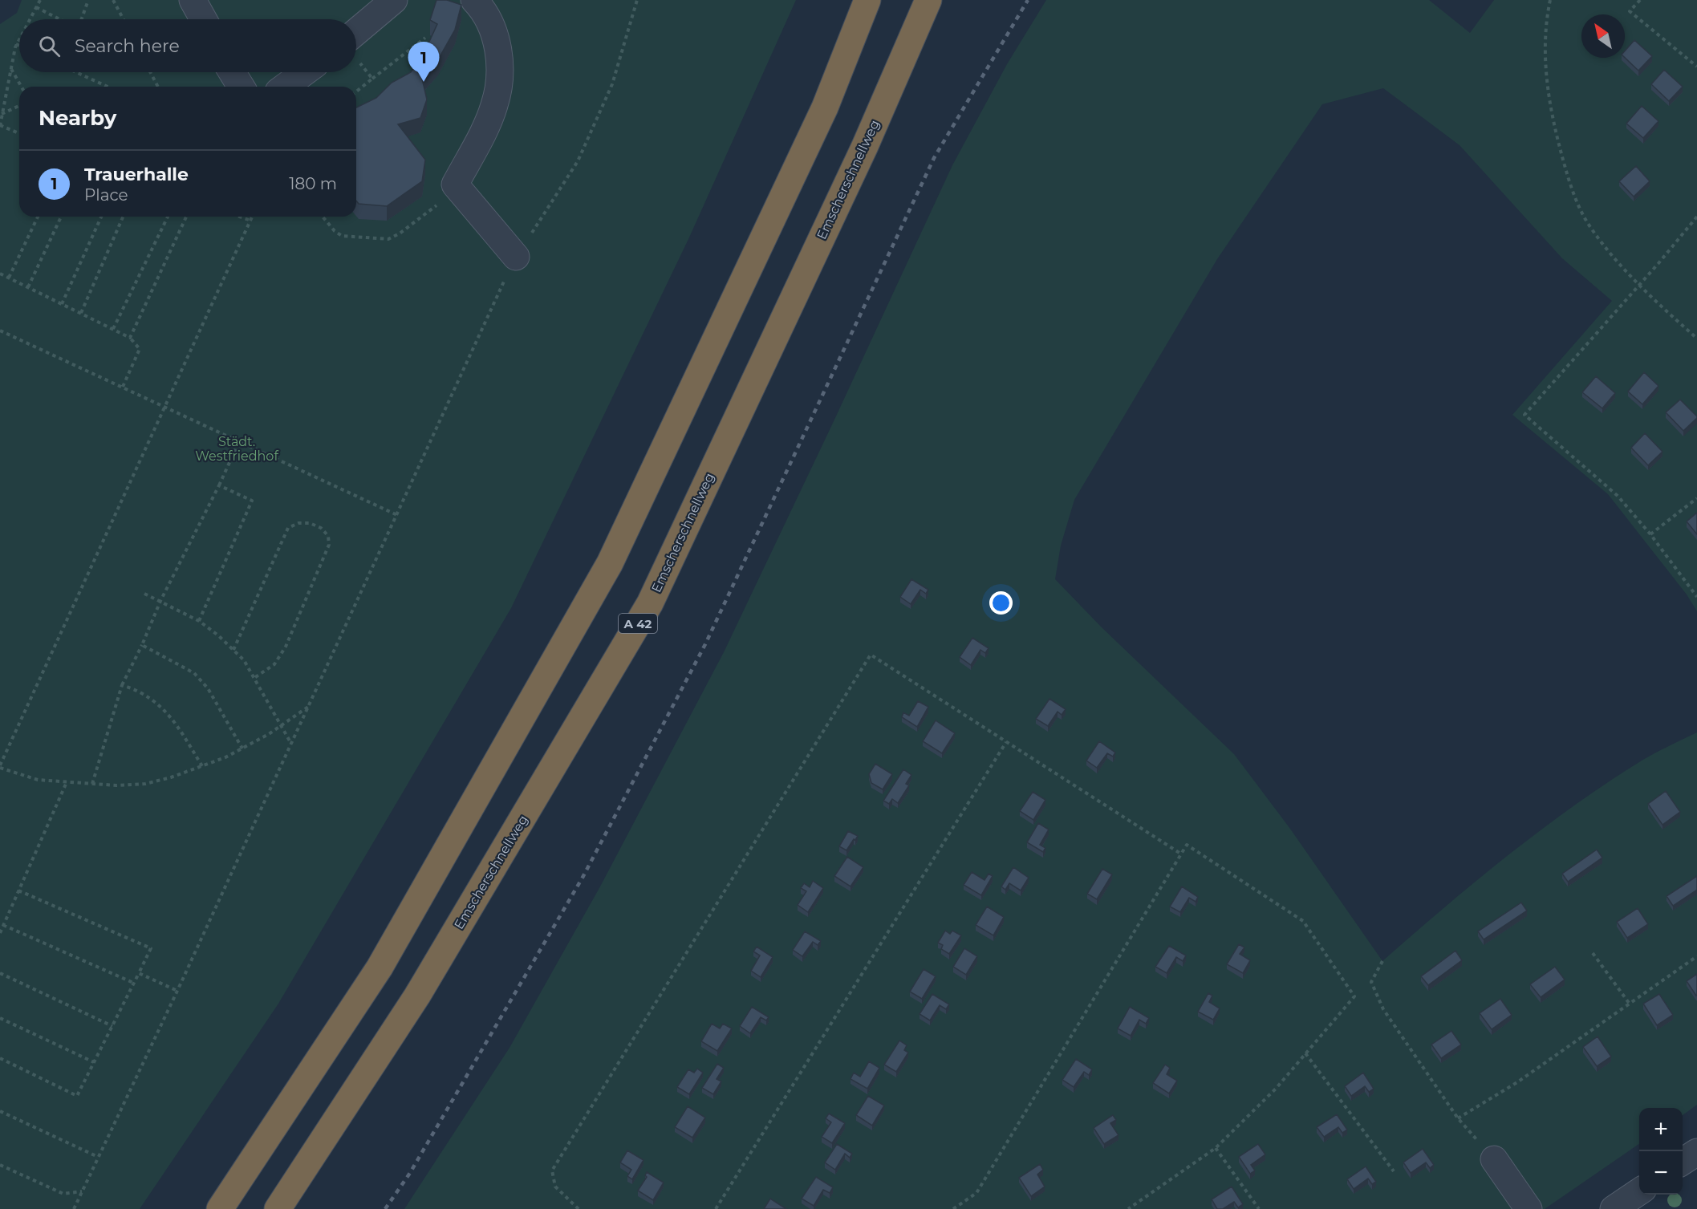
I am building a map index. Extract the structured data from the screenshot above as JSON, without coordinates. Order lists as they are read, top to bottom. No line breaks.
{"streets":{"highway":["Emscherschnellweg","A 42"]},"parks":["Städt. Westfriedhof"],"north":"top left","page":{"search":"Search here","pins":"1","heading":"Nearby","list":[{"mark":"1","name":"Trauerhalle","note":"Place","value":"180 m"}],"map_buttons":["+","−"]}}
